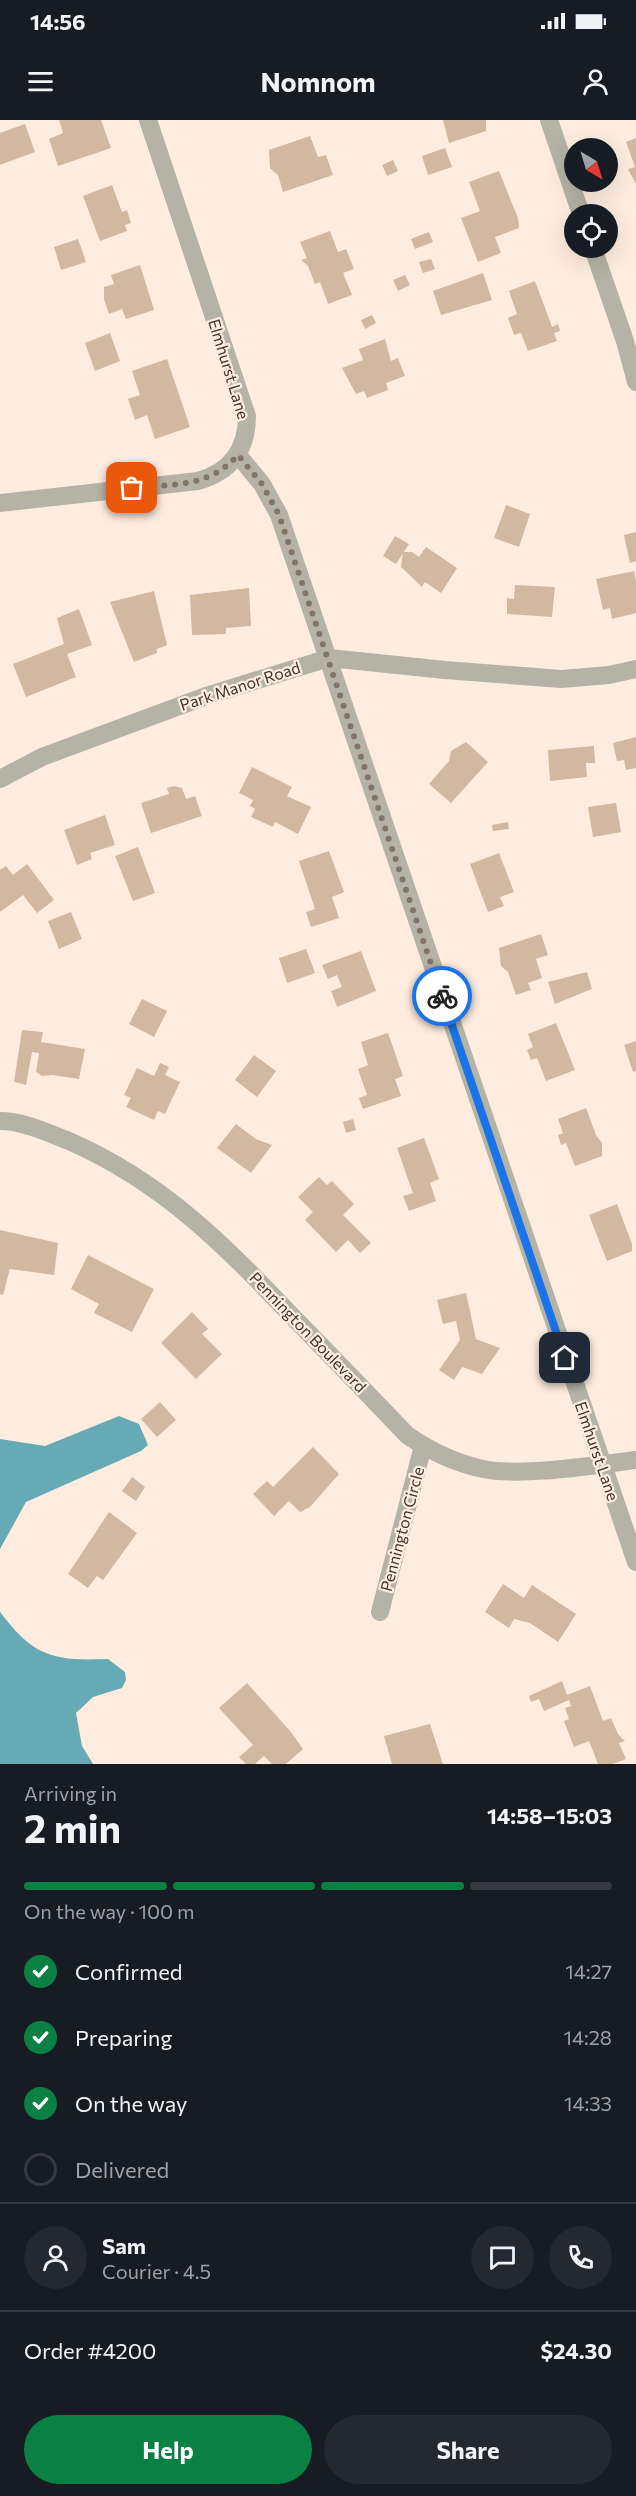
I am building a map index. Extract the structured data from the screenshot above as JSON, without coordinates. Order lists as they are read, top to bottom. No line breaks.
{"streets":{"street":["Elmhurst Lane","Park Manor Road","Pennington Boulevard","Pennington Circle"]},"crossings":[["Elmhurst Lane","Park Manor Road"],["Elmhurst Lane","Pennington Boulevard"],["Pennington Boulevard","Pennington Circle"]],"north":"bottom right","page":{"status":"14:56","header":"Nomnom","heading":["2 min","Arriving in","14:58–15:03"],"panel":["Sam","Courier · 4.5","Order #4200","$24.30"],"bar":"On the way · 100 m","list":[["Confirmed","14:27"],["Preparing","14:28"],["On the way","14:33"],"Delivered"],"buttons":["Help","Share"]}}
